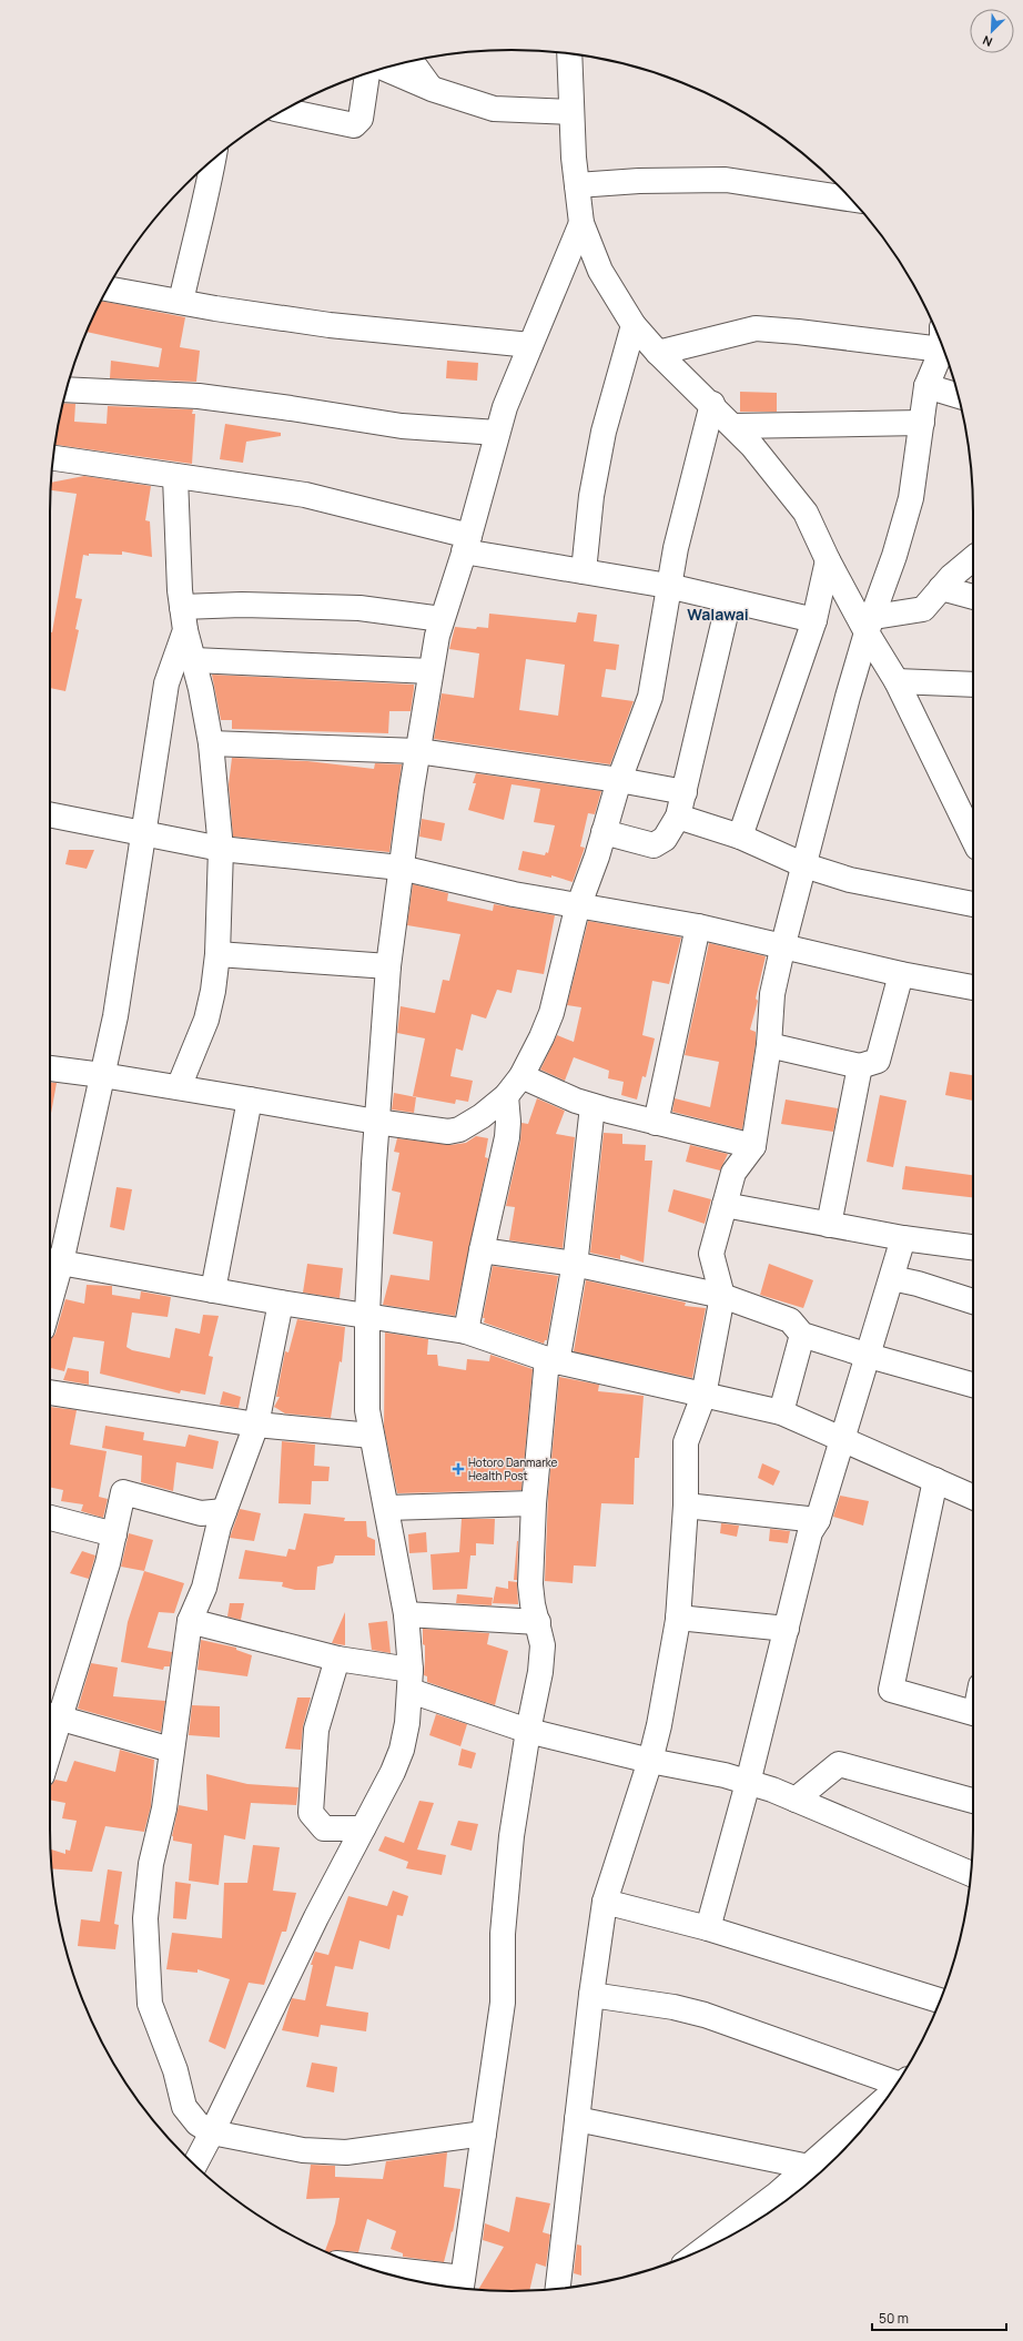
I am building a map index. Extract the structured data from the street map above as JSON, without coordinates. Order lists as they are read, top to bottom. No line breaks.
{"districts":["Walawai"],"places":{"health":["Hotoro Danmarke Health Post"]},"scale_bar":"50 m","north":"bottom left"}
